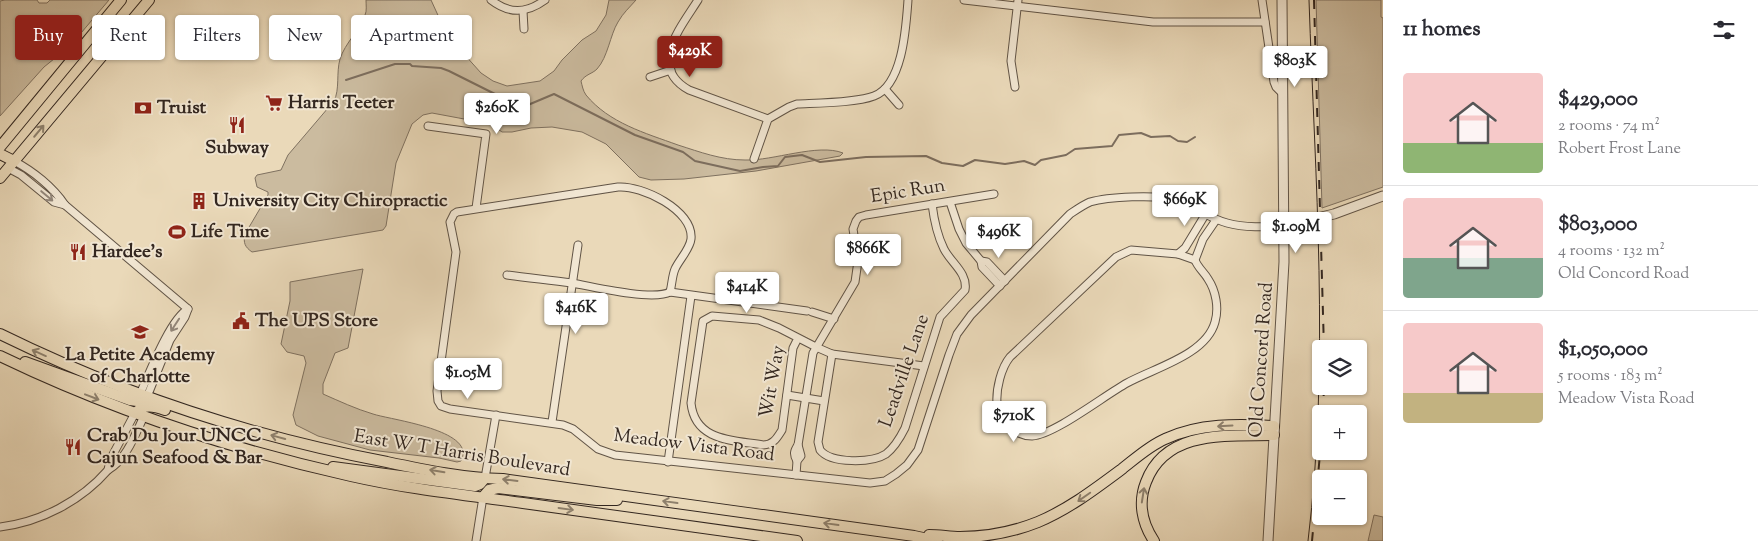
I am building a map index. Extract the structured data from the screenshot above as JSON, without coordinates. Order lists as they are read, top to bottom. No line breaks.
{"streets":{"main road":["East W T Harris Boulevard"],"street":["Epic Run","Old Concord Road","Leadville Lane","Wit Way","Meadow Vista Road"]},"crossings":[["Epic Run","Leadville Lane"],["Epic Run","Wit Way"],["Epic Run","Meadow Vista Road"],["Old Concord Road","Meadow Vista Road"],["Leadville Lane","Wit Way"]],"places":{"supermarket":["Harris Teeter"],"bank":["Truist"],"restaurant":["Subway","Hardee's","Crab Du Jour UNCC Cajun Seafood & Bar"],"building":["University City Chiropractic"],"sports":["Life Time"],"public building":["The UPS Store"],"school or university":["La Petite Academy of Charlotte"]},"page":{"heading":"11 homes","chip":["Buy","Rent","Filters","New","Apartment"],"price":["$429K","$803K","$260K","$669K","$1.09M","$496K","$866K","$414K","$416K","$1.05M","$710K"],"list":[{"name":"$429,000","note":"2 rooms · 74 m² · Robert Frost Lane"},{"name":"$803,000","note":"4 rooms · 132 m² · Old Concord Road"},{"name":"$1,050,000","note":"5 rooms · 183 m² · Meadow Vista Road"}],"map_buttons":["+","−"]}}
